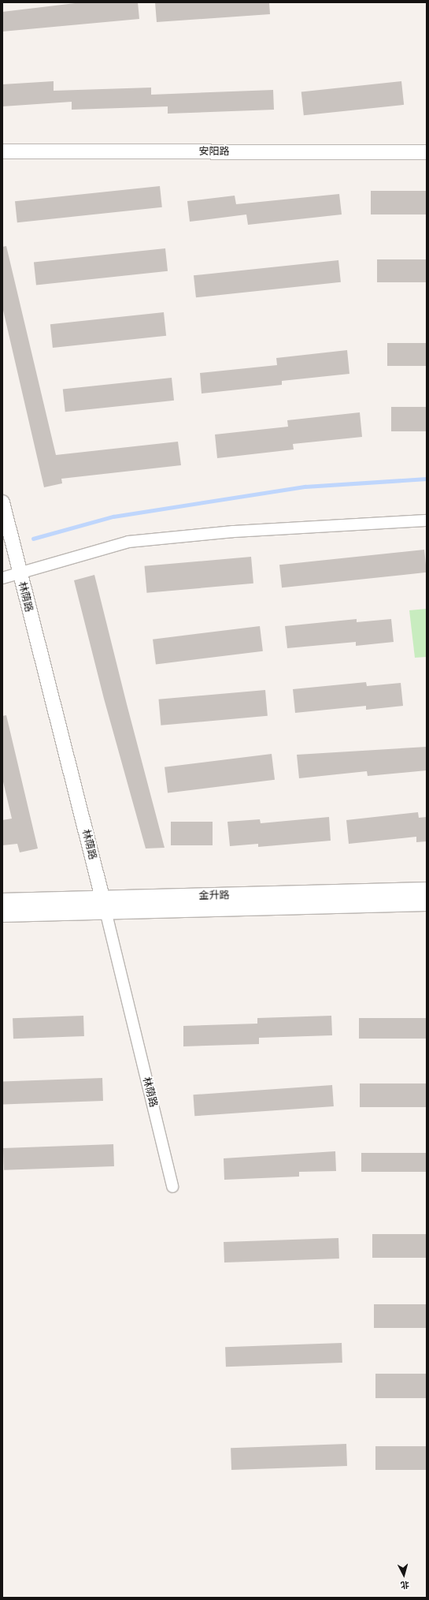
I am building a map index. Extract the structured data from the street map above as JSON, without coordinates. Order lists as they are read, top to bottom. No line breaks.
{"streets":{"main road":["金升路"],"street":["安阳路","林荫路"]},"crossings":[["林荫路","金升路"]],"north":"bottom"}
